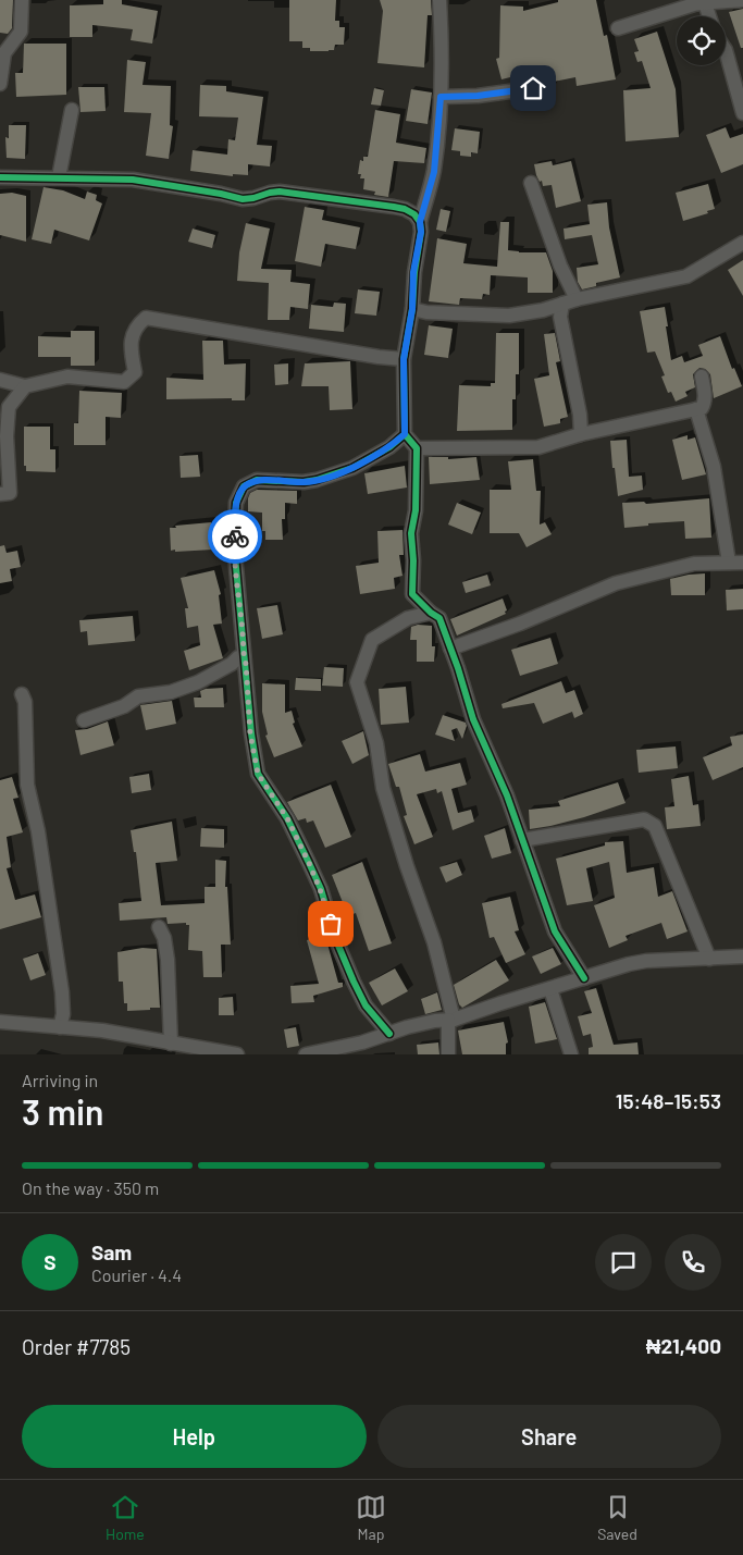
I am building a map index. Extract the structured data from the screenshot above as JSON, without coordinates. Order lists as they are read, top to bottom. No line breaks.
{"page":{"heading":["3 min","Arriving in","15:48–15:53"],"panel":["Sam","Courier · 4.4","Order #7785","₦21,400"],"bar":"On the way · 350 m","round":"S","buttons":["Help","Share"],"tabs":["Home","Map","Saved"]}}
